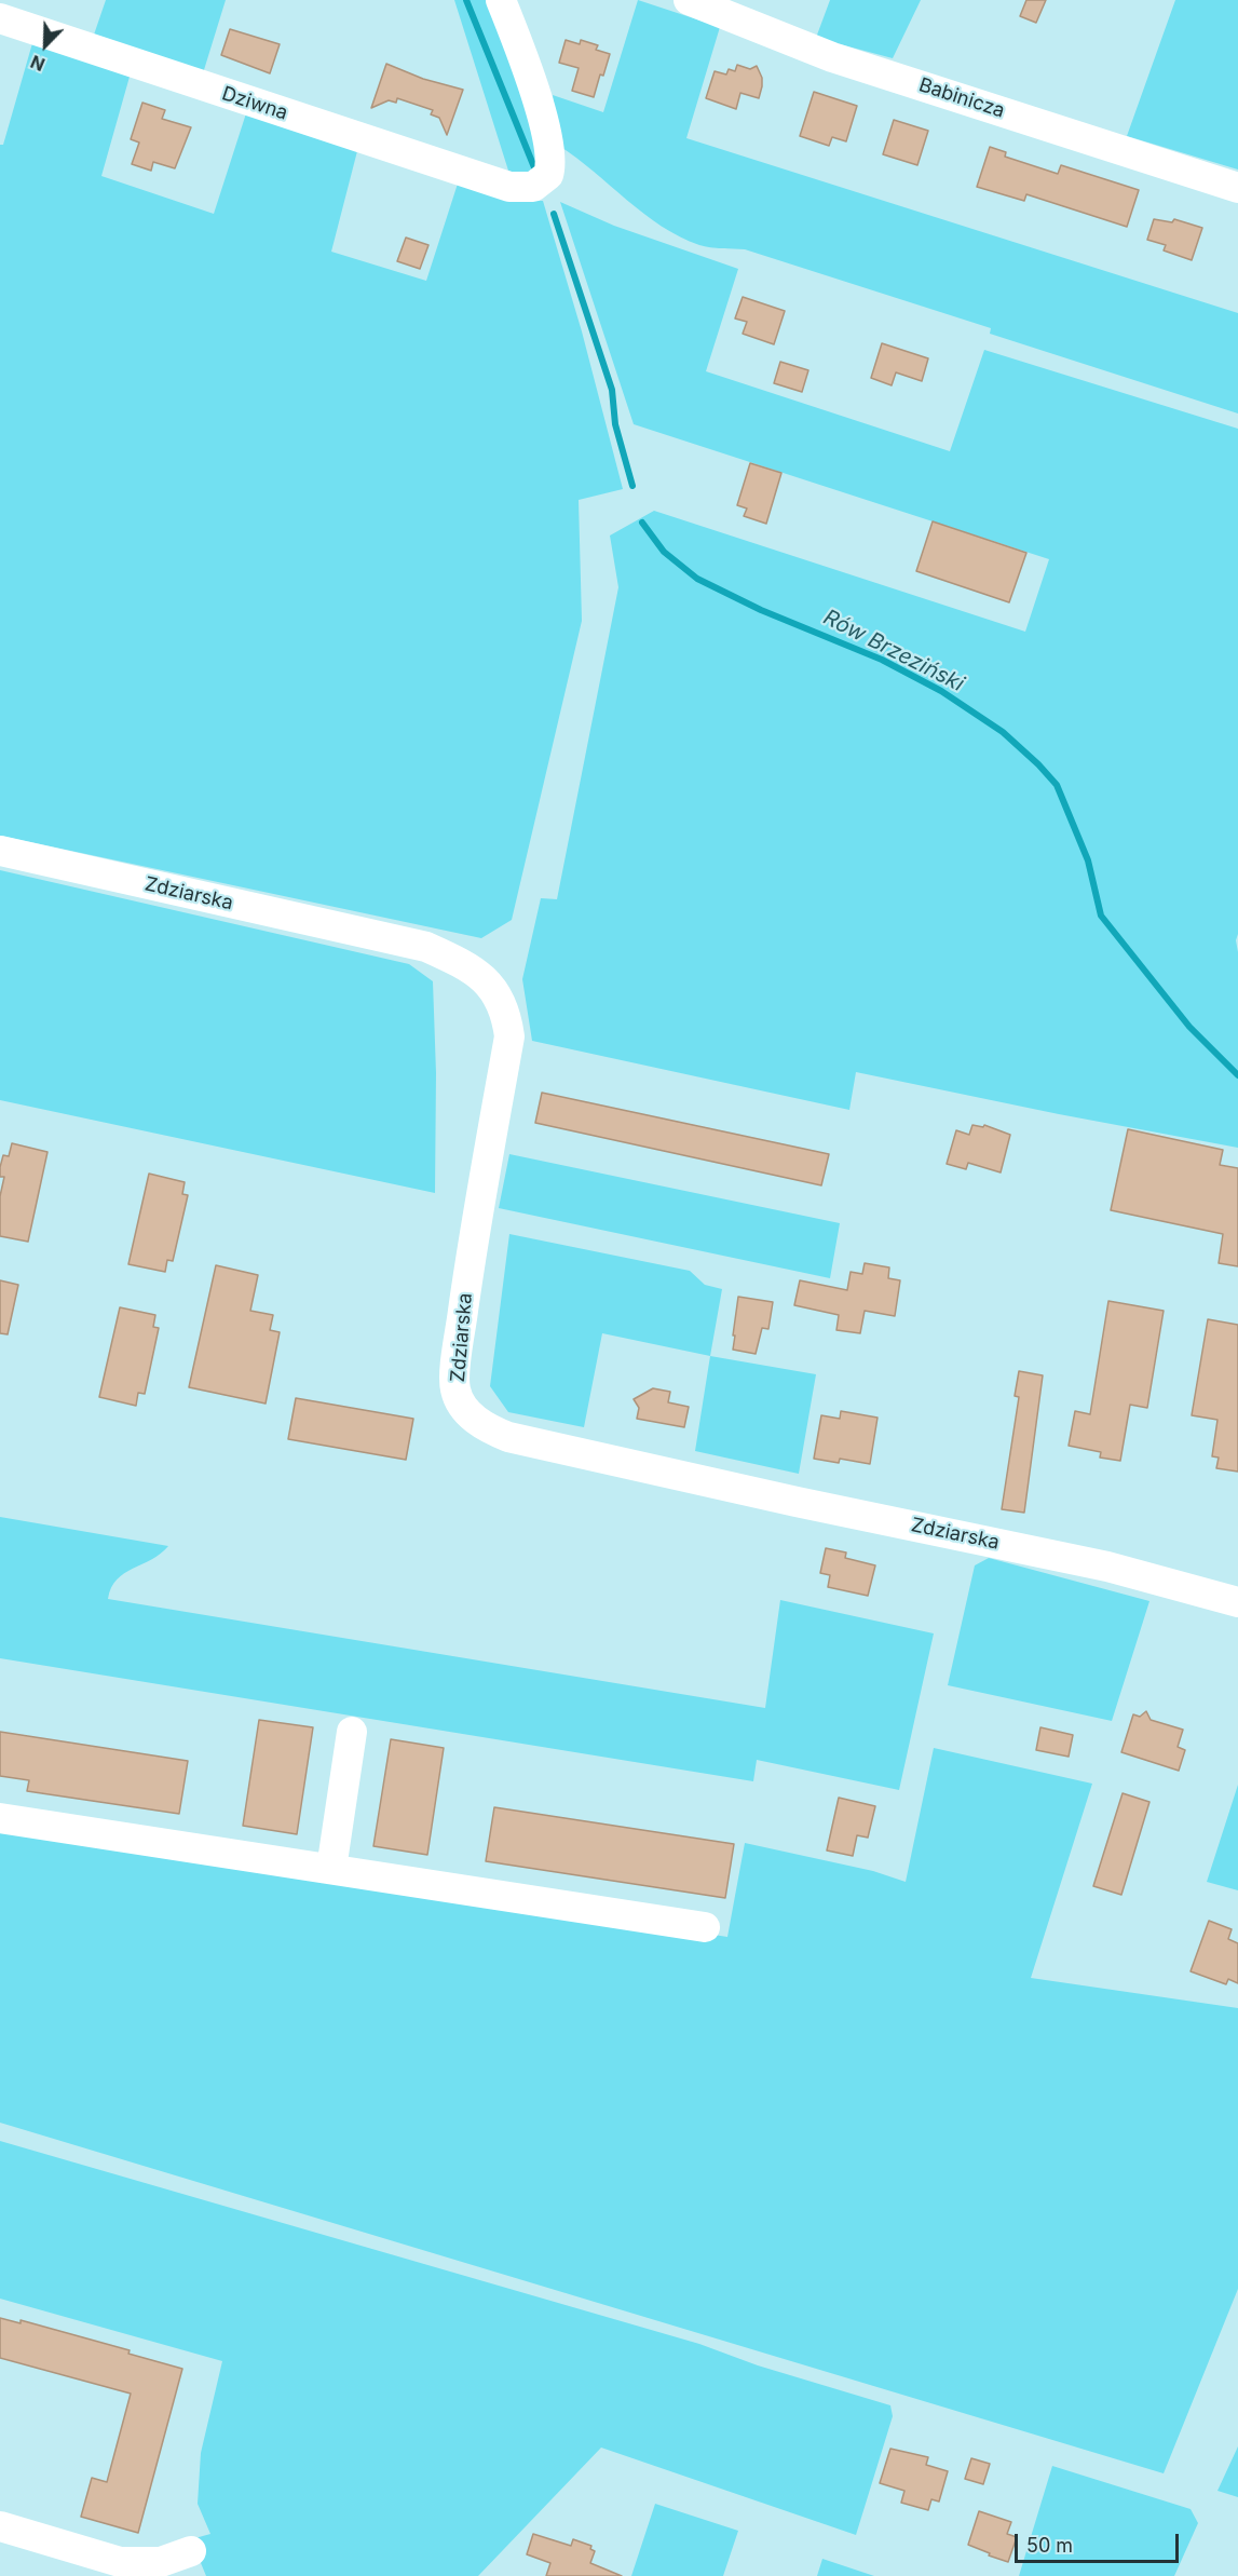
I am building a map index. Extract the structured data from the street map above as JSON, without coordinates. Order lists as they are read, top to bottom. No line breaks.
{"streets":{"street":["Babinicza","Dziwna","Zdziarska"]},"water":["Rów Brzeziński"],"scale_bar":"50 m","north":"bottom left"}
